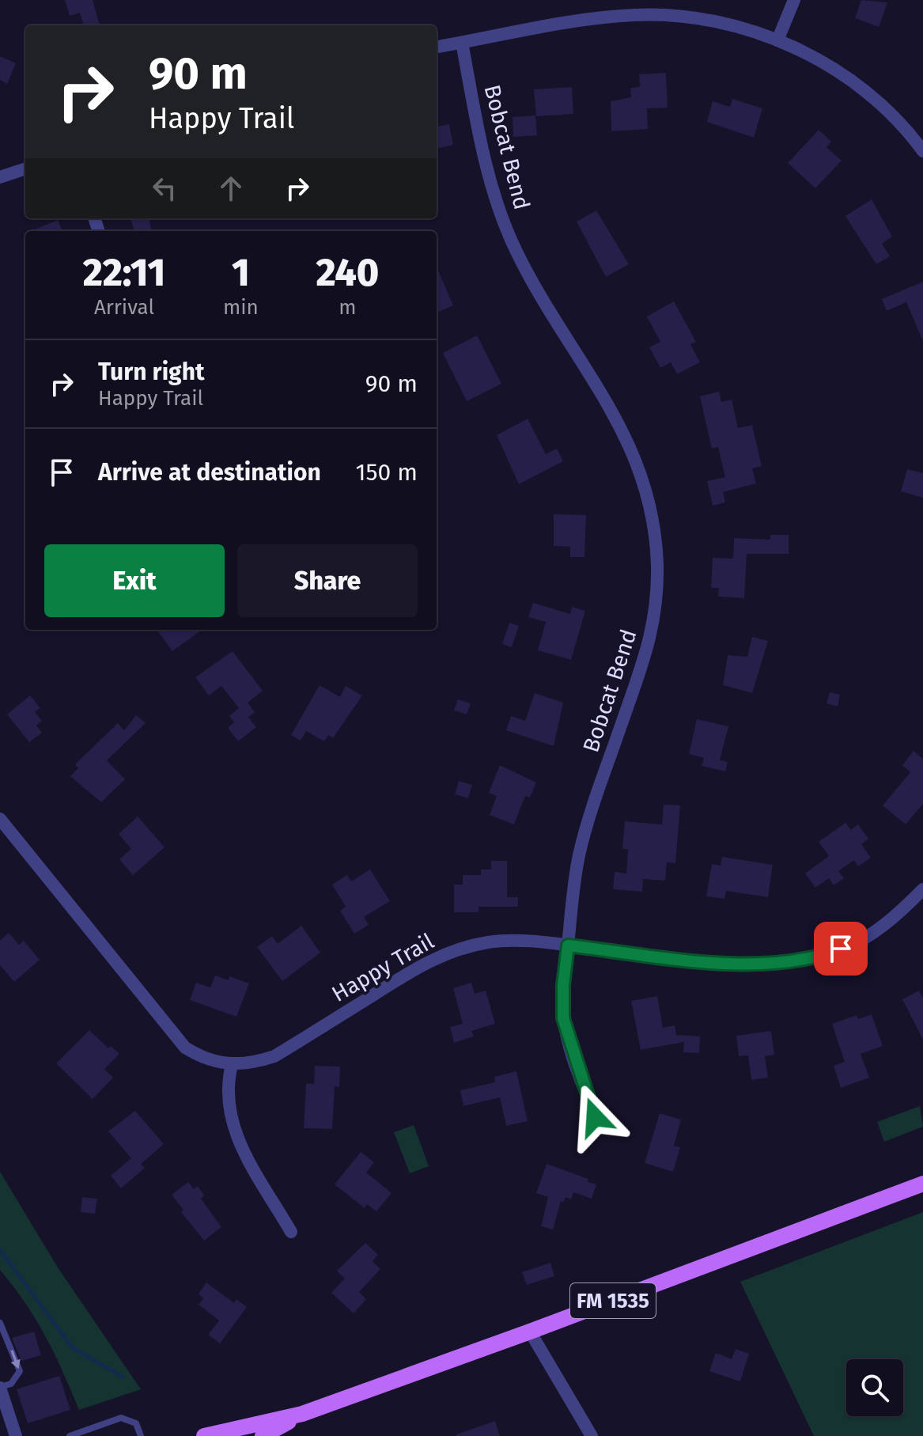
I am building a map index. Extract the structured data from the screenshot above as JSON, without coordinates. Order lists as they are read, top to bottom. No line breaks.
{"streets":{"main road":["FM 1535"],"street":["Bobcat Bend","Happy Trail"]},"crossings":[["Bobcat Bend","Happy Trail"]],"page":{"turn":["90 m","Happy Trail"],"eta":["22:11","Arrival","1","min","240","m"],"list":[{"name":"Turn right","note":"Happy Trail","value":"90 m"},{"name":"Arrive at destination","value":"150 m"}],"buttons":["Exit","Share"]}}
